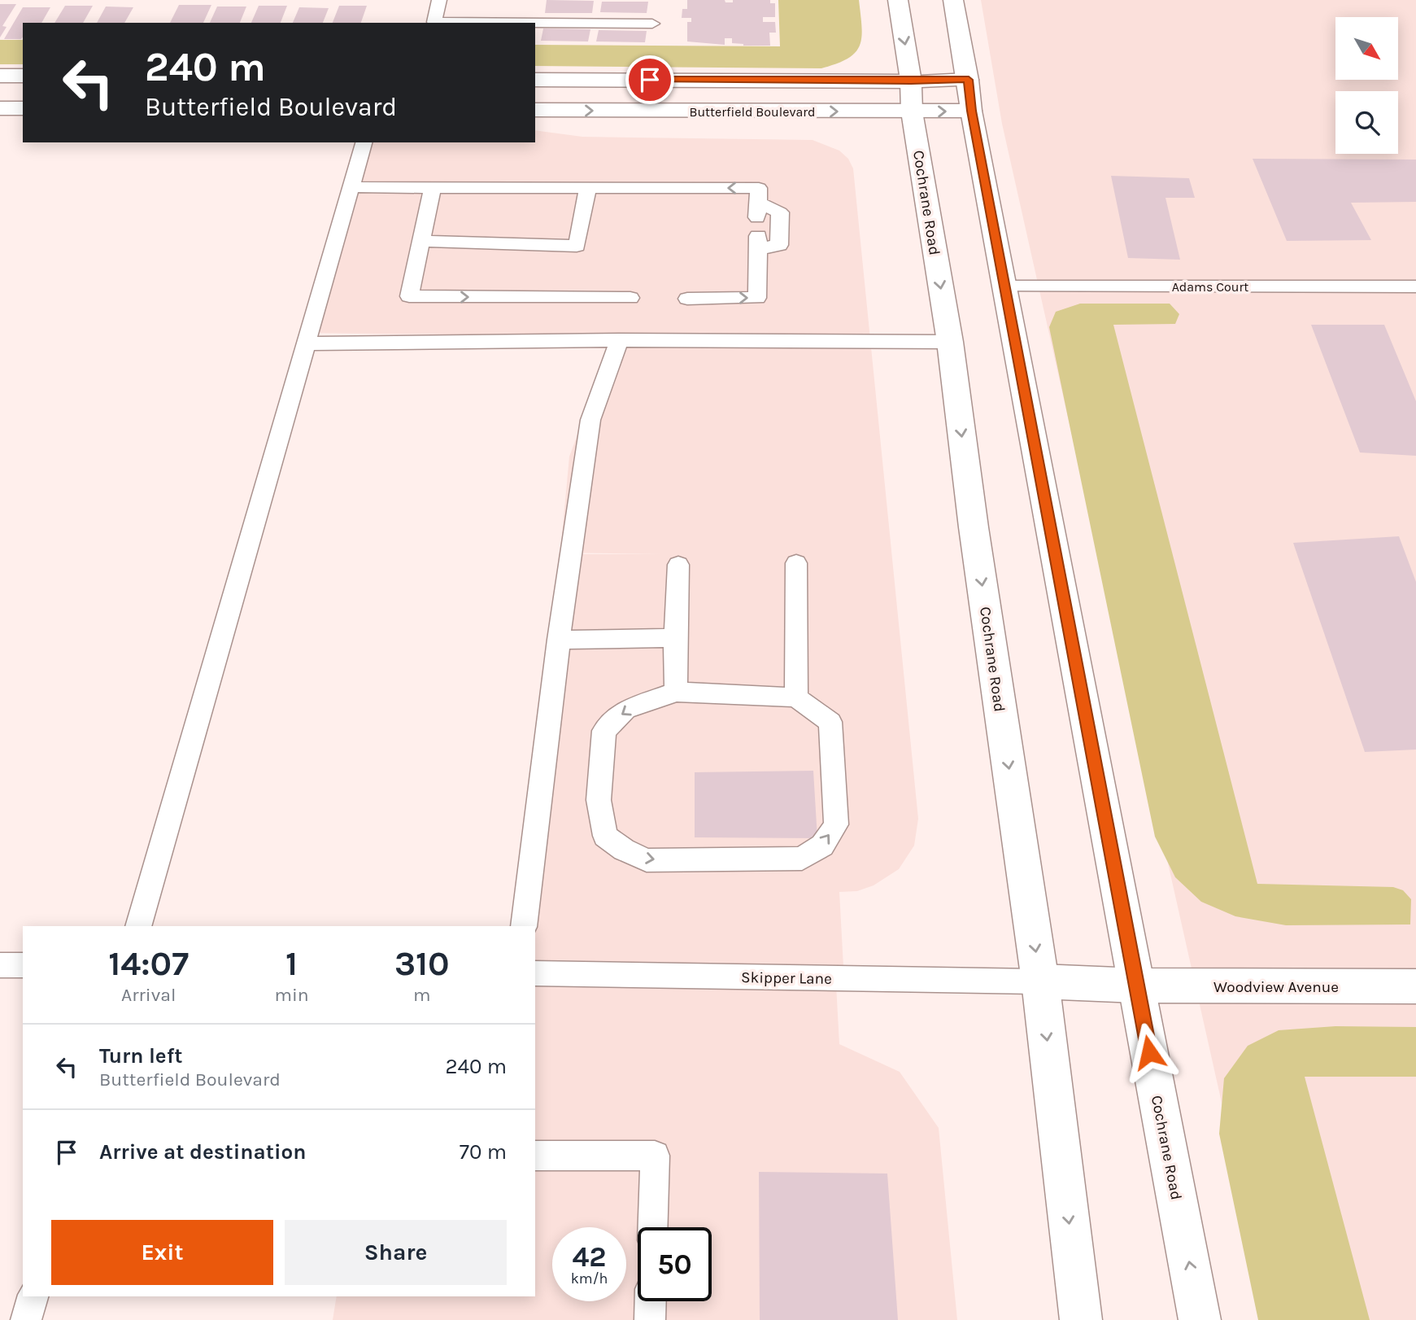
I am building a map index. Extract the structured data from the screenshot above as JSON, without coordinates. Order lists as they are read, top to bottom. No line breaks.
{"streets":{"main road":["Butterfield Boulevard","Cochrane Road","Woodview Avenue"],"lane":["Adams Court","Skipper Lane"]},"crossings":[["Butterfield Boulevard","Cochrane Road"],["Cochrane Road","Adams Court"],["Cochrane Road","Skipper Lane"],["Cochrane Road","Woodview Avenue"],["Skipper Lane","Woodview Avenue"]],"north":"bottom right","page":{"turn":["240 m","Butterfield Boulevard"],"eta":["14:07","Arrival","1","min","310","m"],"list":[{"name":"Turn left","note":"Butterfield Boulevard","value":"240 m"},{"name":"Arrive at destination","value":"70 m"}],"buttons":["Exit","Share"],"speed":"42 km/h","limit":"50"}}
